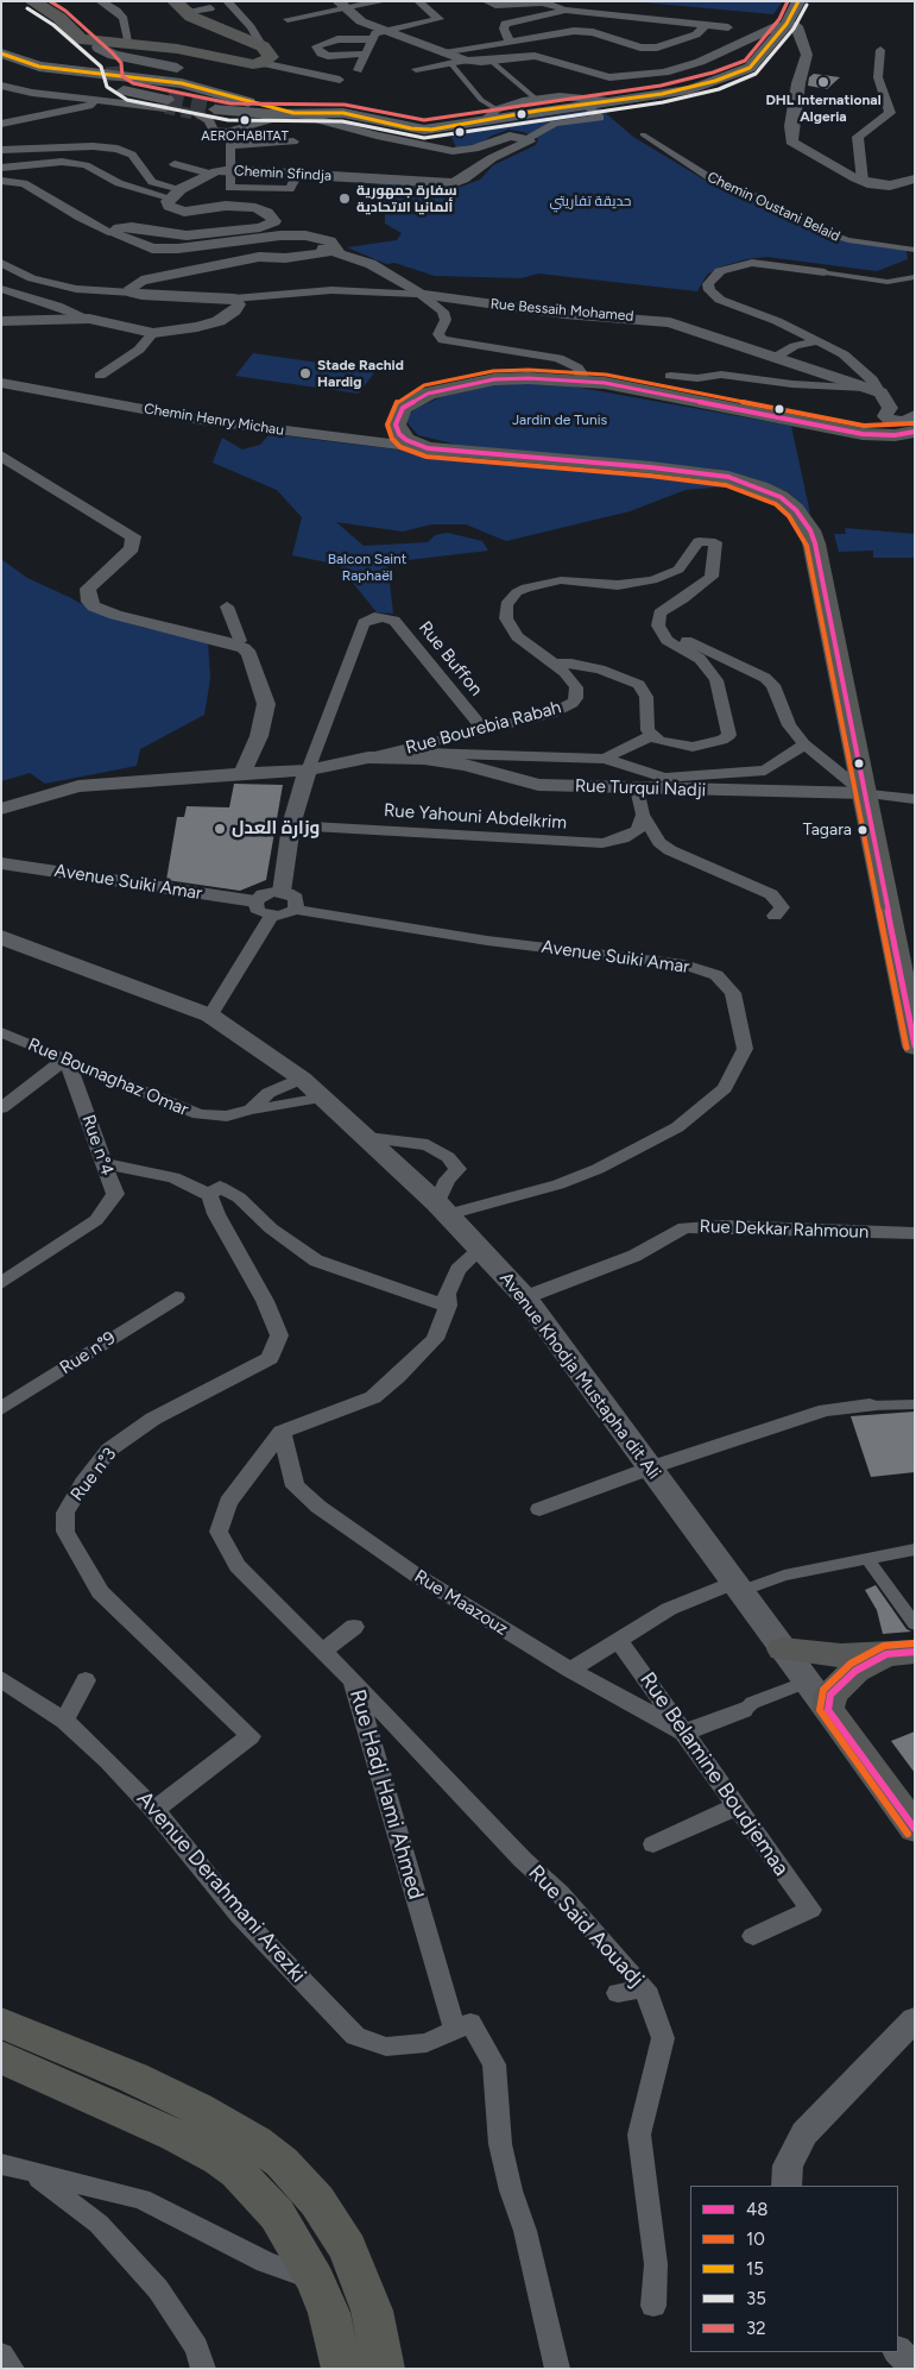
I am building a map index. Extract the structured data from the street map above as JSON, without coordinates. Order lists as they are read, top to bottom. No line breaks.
{"streets":{"main road":["Avenue Khodja Mustapha dit Ali"],"street":["Chemin Sfindja","Chemin Oustani Belaid","Rue Bessaih Mohamed","Chemin Henry Michau","Rue Buffon","Rue Bourebia Rabah","Rue Turqui Nadji","Rue Yahouni Abdelkrim","Avenue Suiki Amar","Rue Bounaghaz Omar","Rue n°4","Rue Dekkar Rahmoun","Rue n°9","Rue n°3","Rue Maazouz","Rue Belamine Boudjemaa","Rue Hadj Hami Ahmed","Avenue Derahmani Arezki","Rue Saïd Aouadj"]},"crossings":[["Rue Buffon","Rue Bourebia Rabah"],["Rue Bourebia Rabah","Rue Turqui Nadji"],["Avenue Suiki Amar","Avenue Khodja Mustapha dit Ali"],["Rue Bounaghaz Omar","Rue n°4"],["Rue Dekkar Rahmoun","Avenue Khodja Mustapha dit Ali"],["Rue n°3","Avenue Derahmani Arezki"],["Rue Maazouz","Rue Belamine Boudjemaa"],["Rue Maazouz","Rue Hadj Hami Ahmed"],["Rue Hadj Hami Ahmed","Avenue Derahmani Arezki"],["Rue Hadj Hami Ahmed","Rue Saïd Aouadj"]],"parks":["حديقة تفاريتي","Jardin de Tunis","Balcon Saint Raphaël"],"places":["DHL International Algeria","AEROHABITAT","سفارة جمهورية ألمانيا الاتحادية","Stade Rachid Hardig","وزارة العدل","Tagara"],"lines":["transit line 15","transit line 32","transit line 35","transit line 10","transit line 48"],"legend":["48","10","15","35","32"]}
